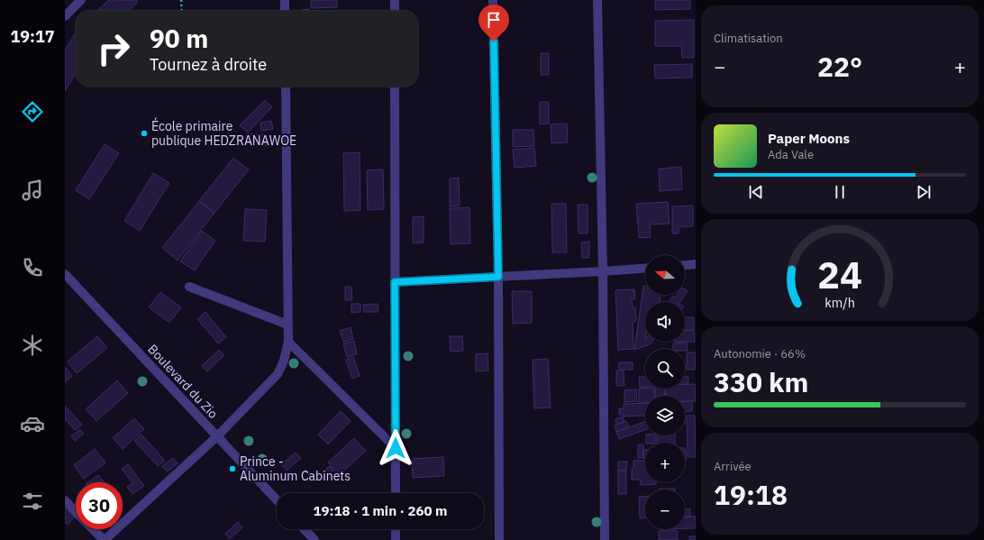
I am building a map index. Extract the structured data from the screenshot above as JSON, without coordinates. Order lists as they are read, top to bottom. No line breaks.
{"streets":{"street":["Boulevard du Zio"]},"places":["École primaire publique HEDZRANAWOE","Prince - Aluminum Cabinets"],"north":"left","page":{"tabs":"19:17","tile":["Climatisation",["Autonomie · 66%","330 km"],["Arrivée","19:18"]],"turn":["90 m","Tournez à droite"],"heat":["−","22°","+"],"song":["Paper Moons","Ada Vale"],"map_buttons":["+","−"],"limit":"30","trip":"19:18 · 1 min · 260 m","gauge":["24","km/h"]}}
